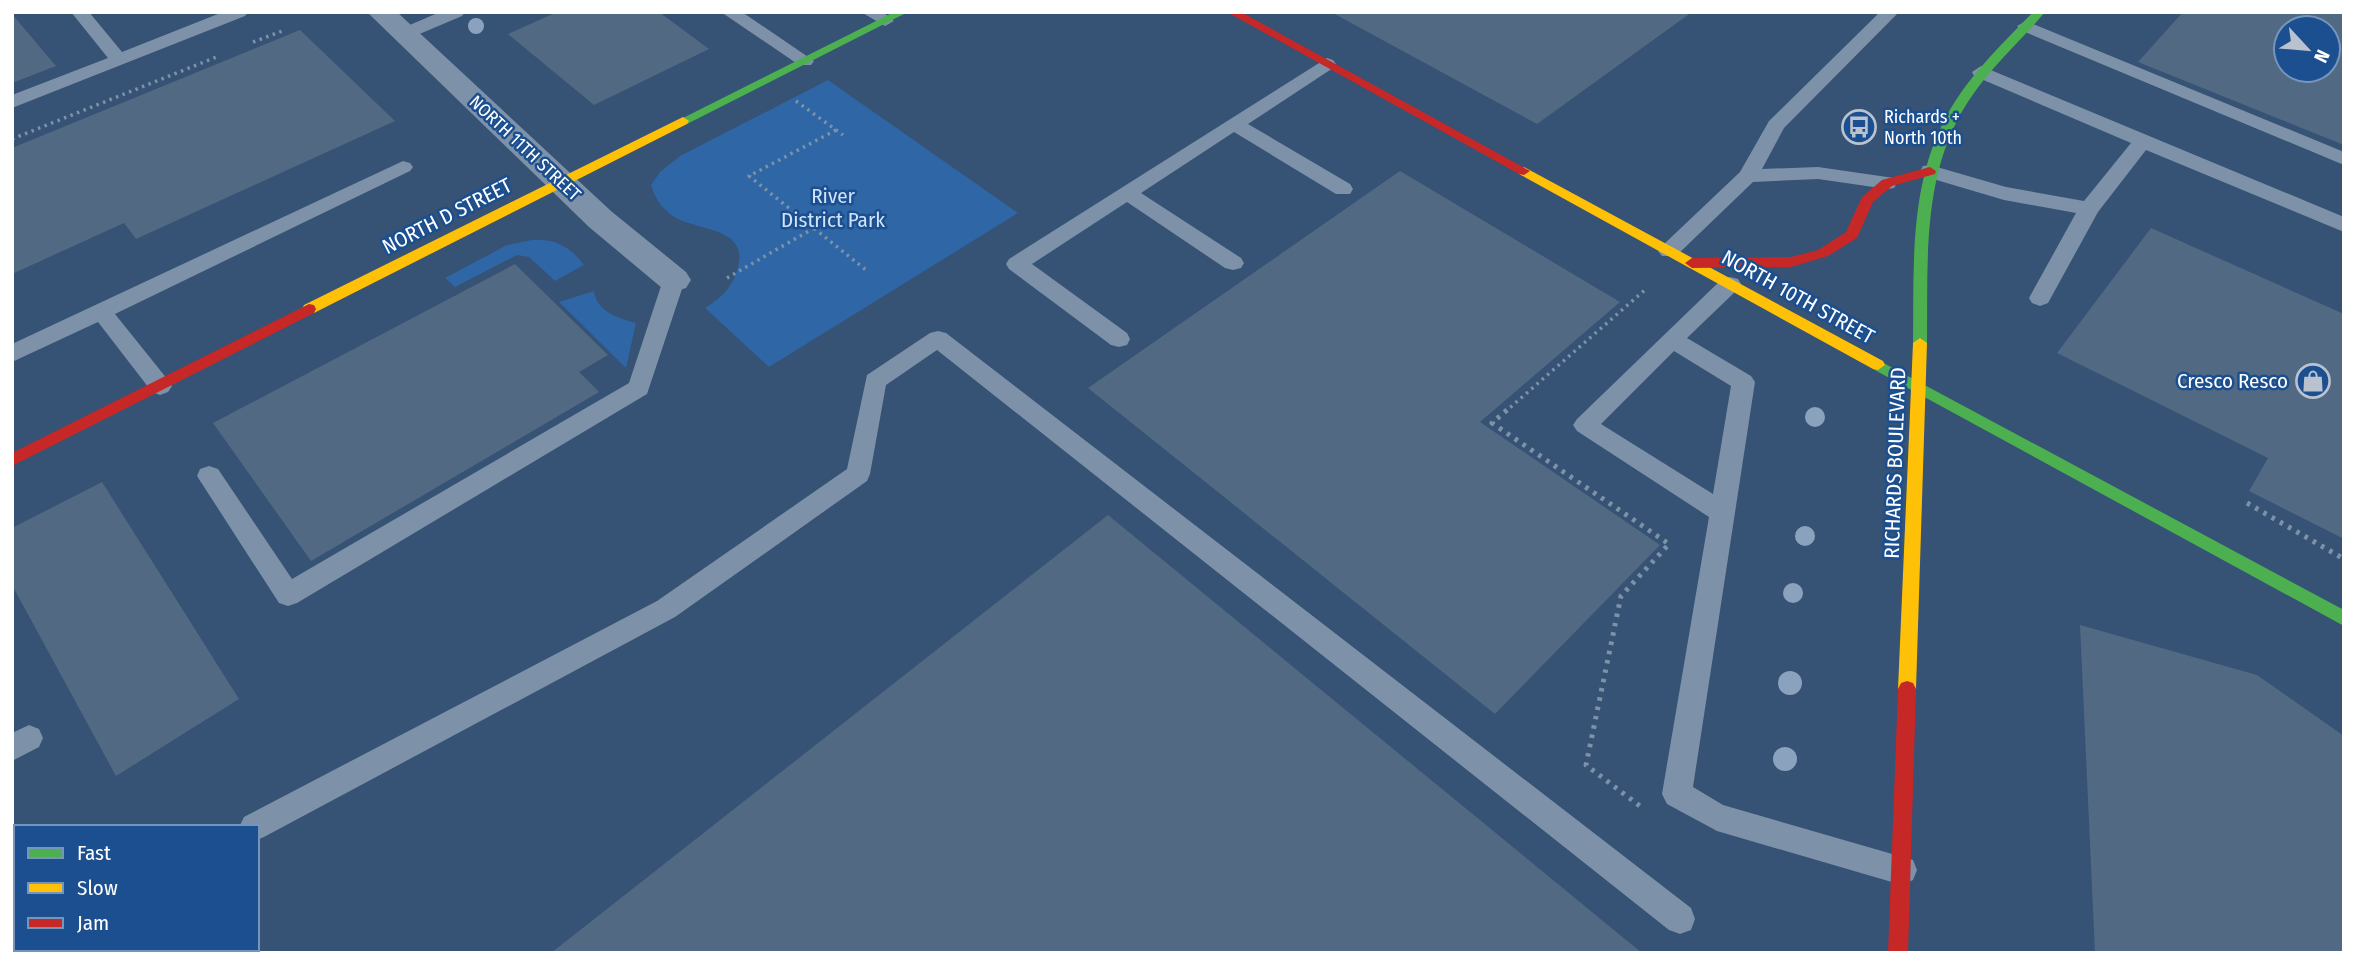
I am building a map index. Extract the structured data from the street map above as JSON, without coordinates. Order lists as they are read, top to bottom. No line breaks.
{"streets":{"street":["NORTH 11TH STREET","NORTH D STREET","NORTH 10TH STREET","RICHARDS BOULEVARD"]},"crossings":[["NORTH 11TH STREET","NORTH D STREET"],["NORTH 10TH STREET","RICHARDS BOULEVARD"]],"parks":["River District Park"],"places":{"bus stop":["Richards + North 10th"],"shop":["Cresco Resco"]},"legend":["Fast","Slow","Jam"],"north":"bottom right"}
